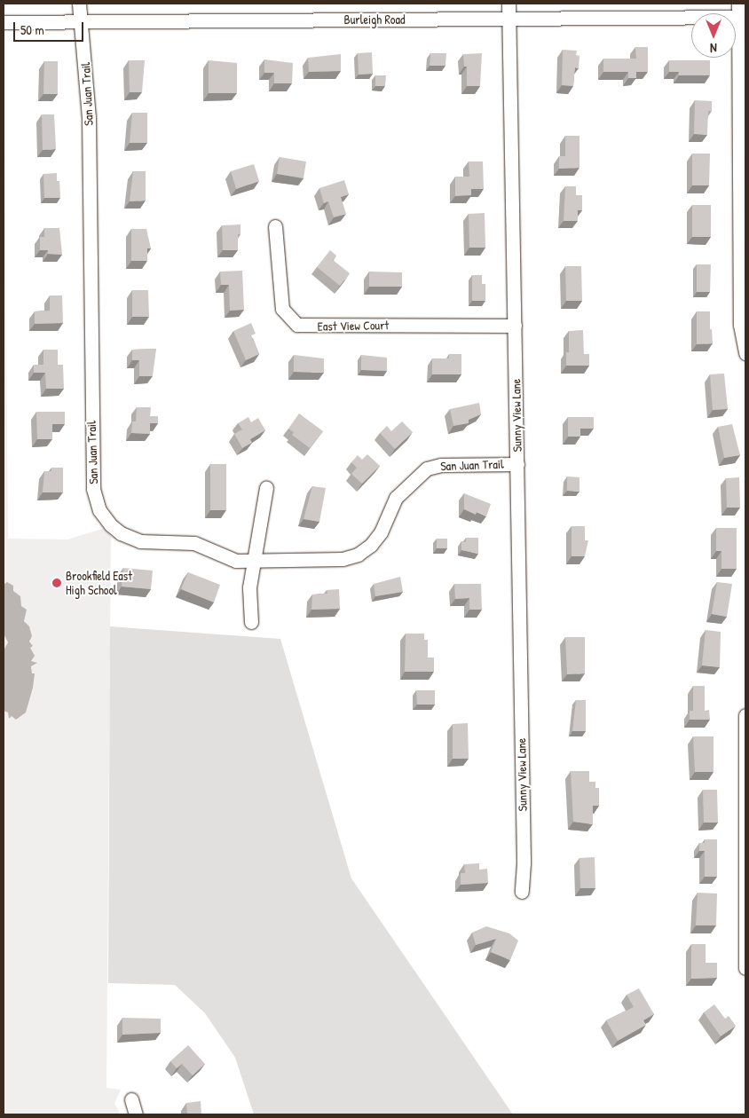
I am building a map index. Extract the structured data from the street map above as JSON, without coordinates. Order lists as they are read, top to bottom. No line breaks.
{"streets":{"street":["Burleigh Road","San Juan Trail","East View Court","Sunny View Lane"]},"crossings":[["Burleigh Road","San Juan Trail"],["Burleigh Road","Sunny View Lane"],["San Juan Trail","Sunny View Lane"],["East View Court","Sunny View Lane"]],"places":["Brookfield East High School"],"scale_bar":"50 m","north":"bottom"}
